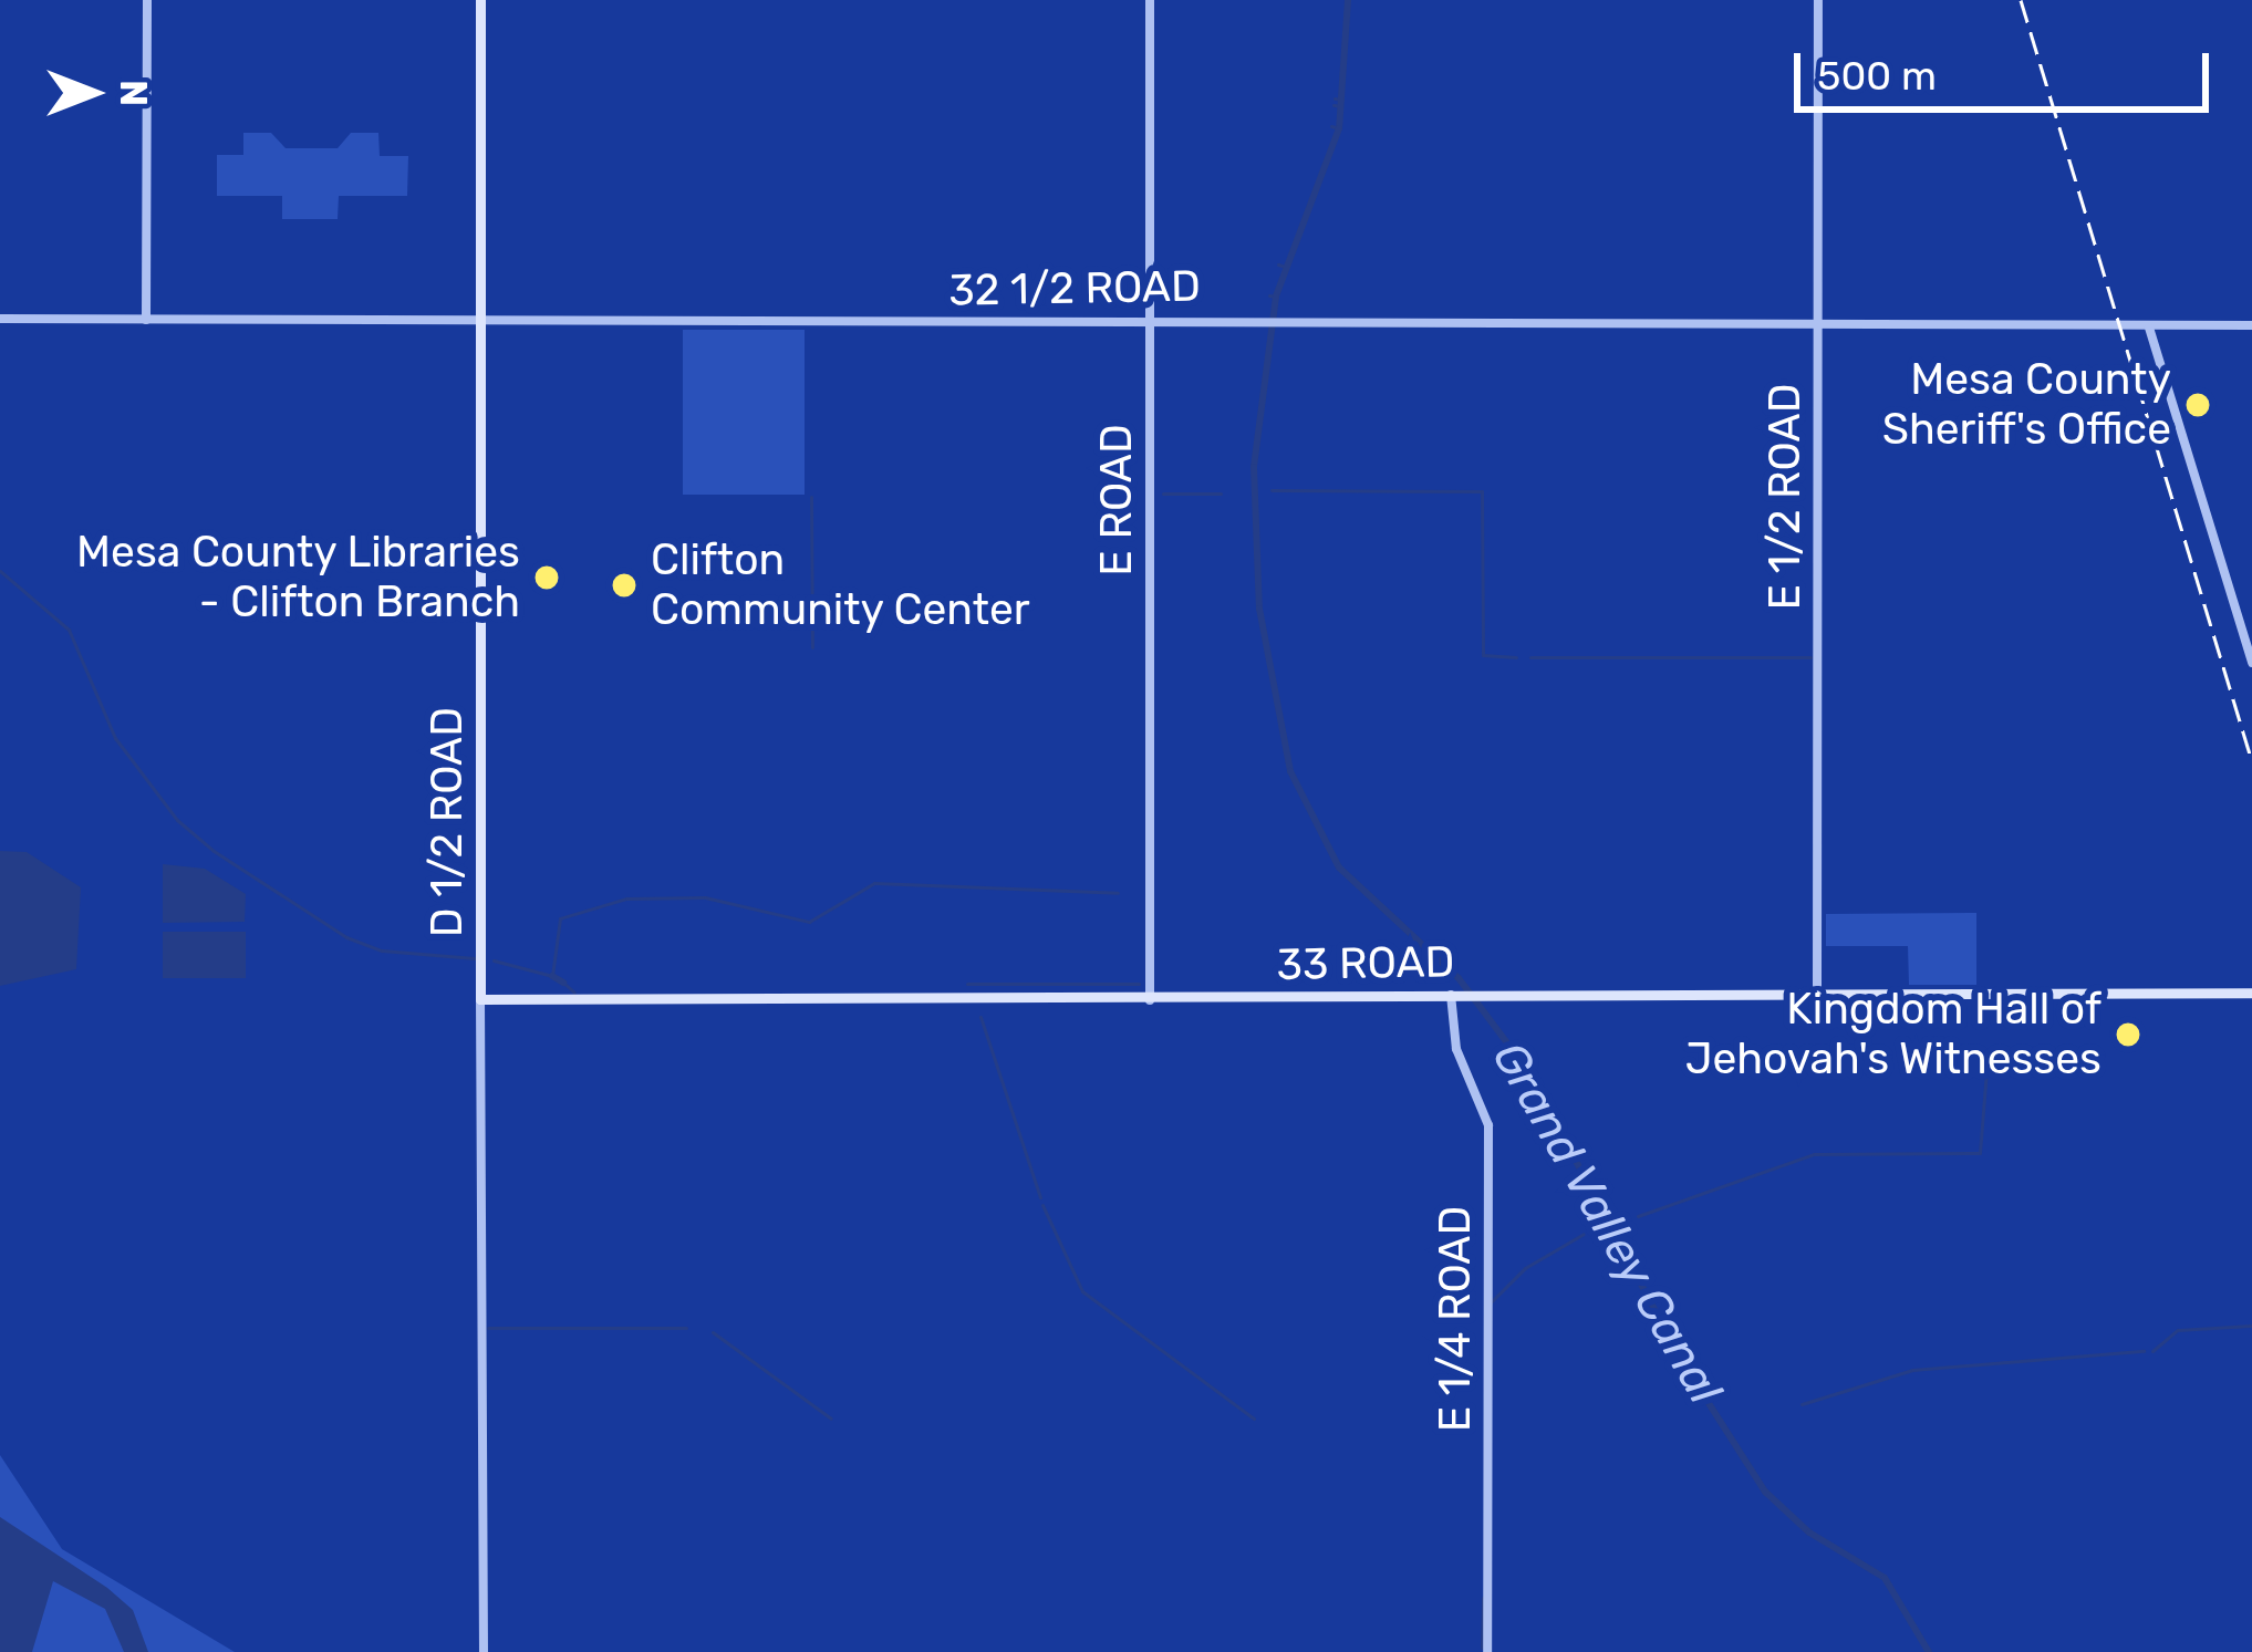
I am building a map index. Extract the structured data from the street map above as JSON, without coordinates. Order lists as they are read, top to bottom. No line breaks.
{"streets":{"main road":["D 1/2 ROAD","33 ROAD"],"street":["32 1/2 ROAD","E 1/2 ROAD","E ROAD","E 1/4 ROAD"]},"crossings":[["32 1/2 ROAD","E 1/2 ROAD"],["32 1/2 ROAD","E ROAD"],["32 1/2 ROAD","D 1/2 ROAD"],["E 1/2 ROAD","33 ROAD"],["E ROAD","33 ROAD"],["D 1/2 ROAD","33 ROAD"],["33 ROAD","E 1/4 ROAD"]],"water":["Grand Valley Canal"],"places":["Mesa County Sheriff's Office","Mesa County Libraries - Clifton Branch","Clifton Community Center","Kingdom Hall of Jehovah's Witnesses"],"scale_bar":"500 m","north":"right"}
